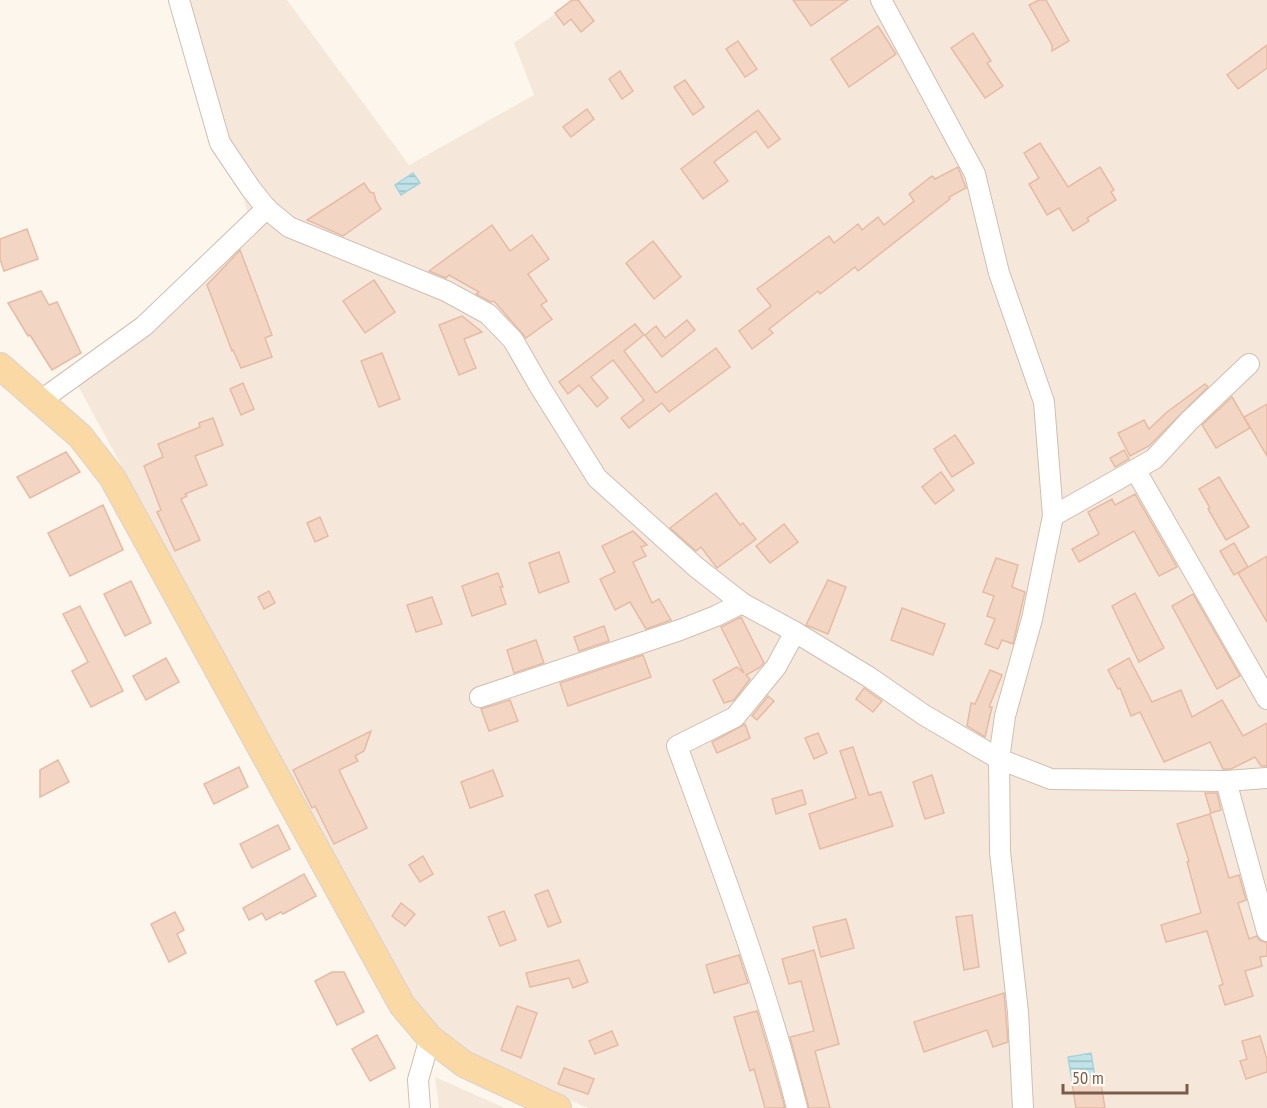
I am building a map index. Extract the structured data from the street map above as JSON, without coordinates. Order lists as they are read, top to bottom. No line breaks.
{"scale_bar":"50 m"}
